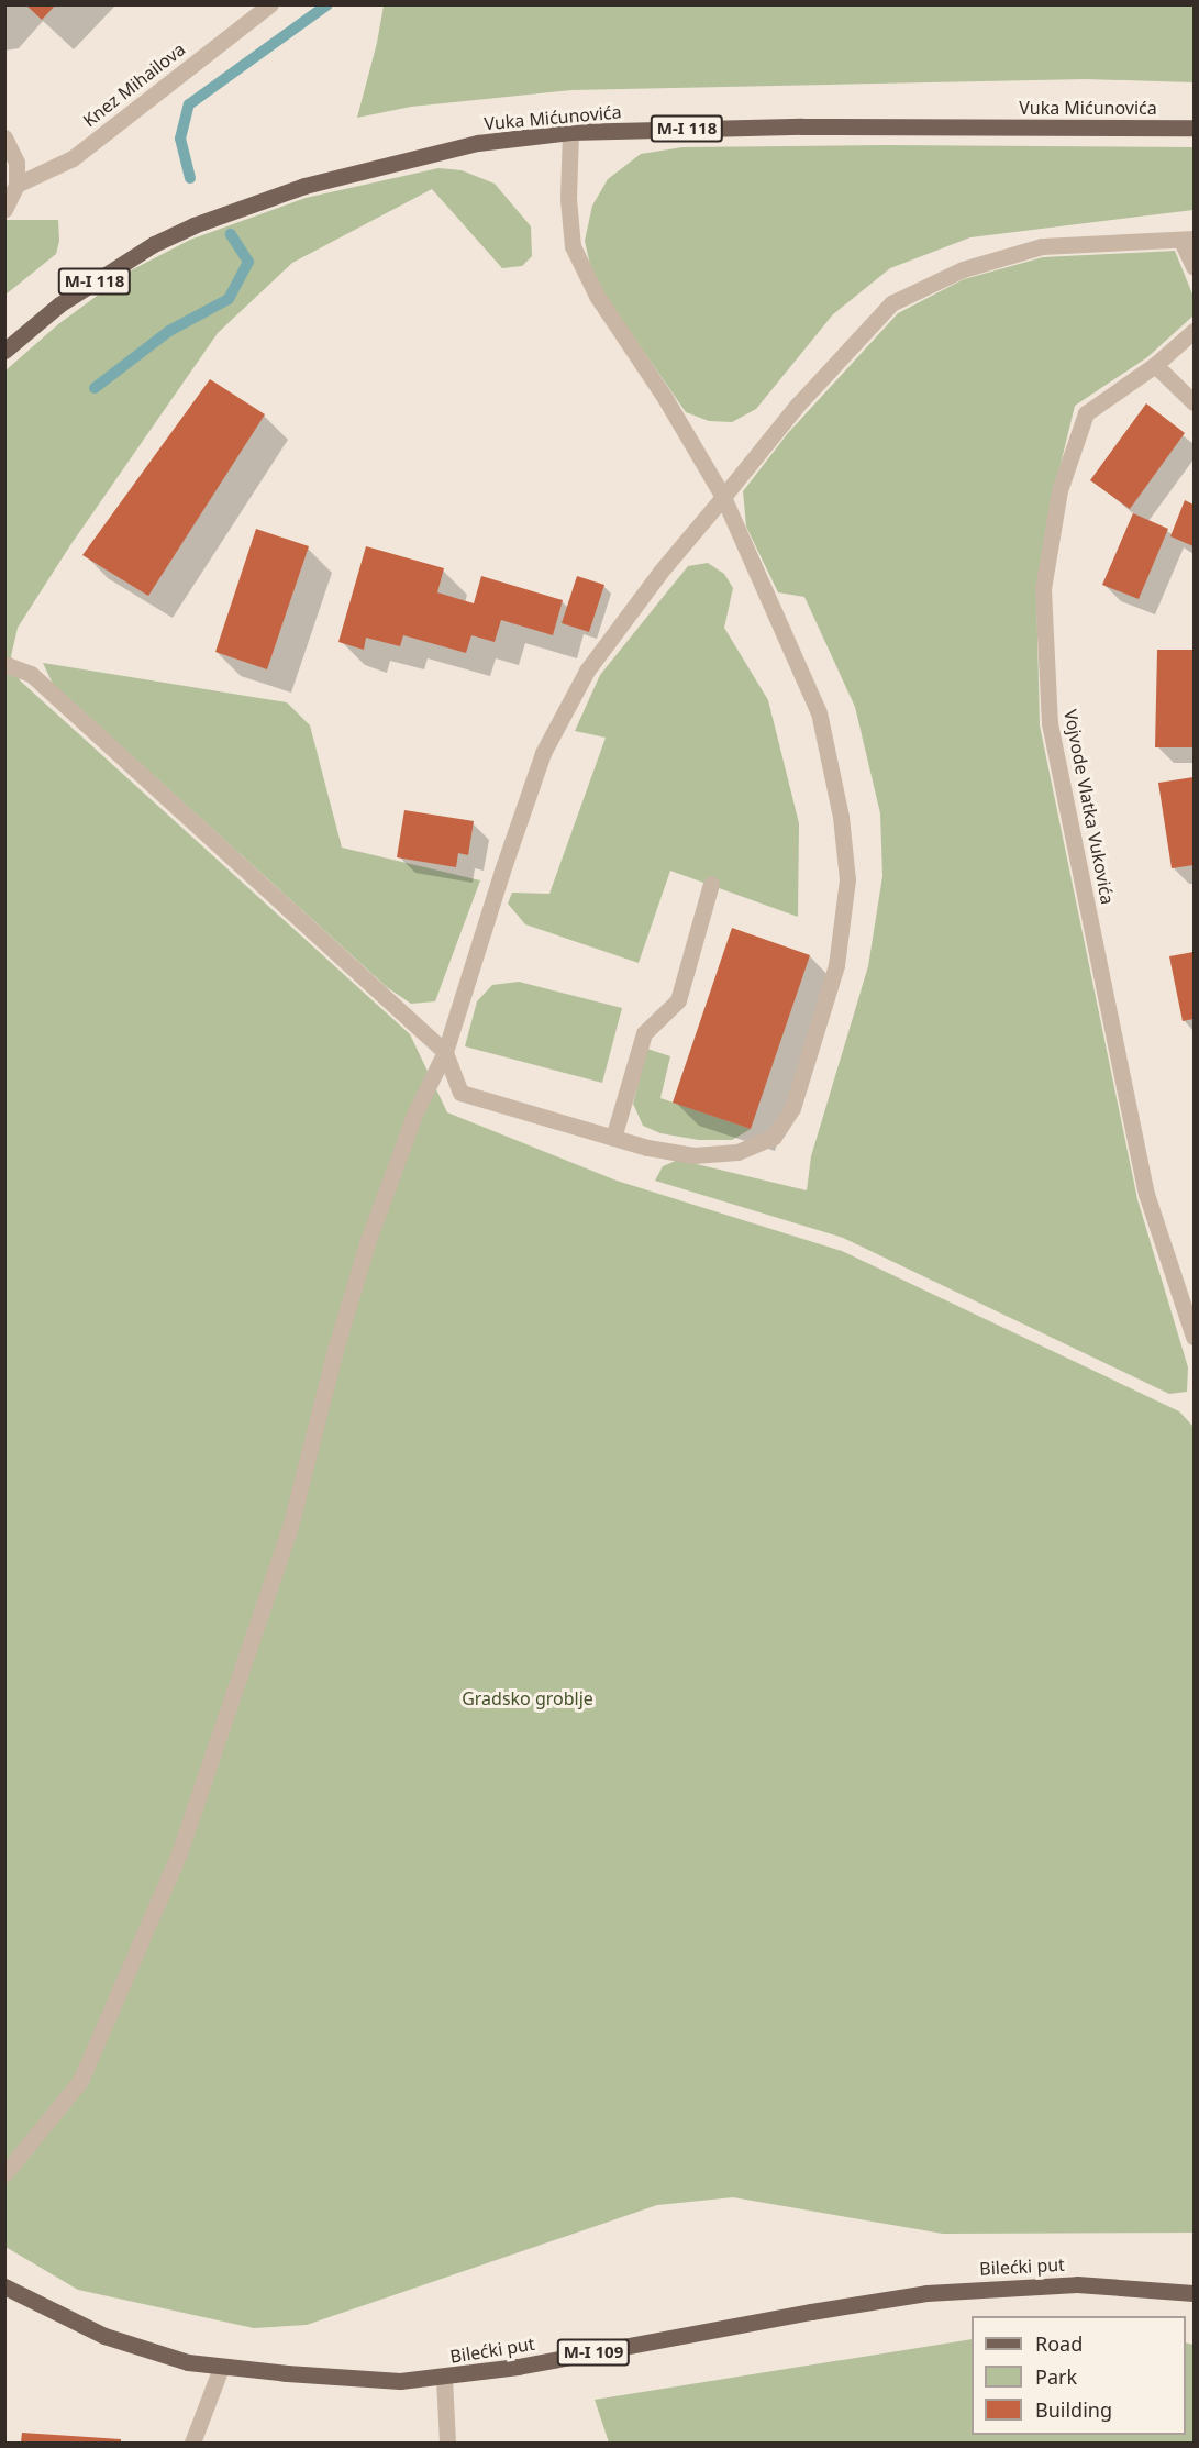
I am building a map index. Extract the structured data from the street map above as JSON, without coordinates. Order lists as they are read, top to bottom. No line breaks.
{"streets":{"main road":["Vuka Mićunovića","M-I 118","Bilećki put","M-I 109"],"street":["Knez Mihailova","Vojvode Vlatka Vukovića"]},"parks":["Gradsko groblje"],"legend":["Road","Park","Building"]}
